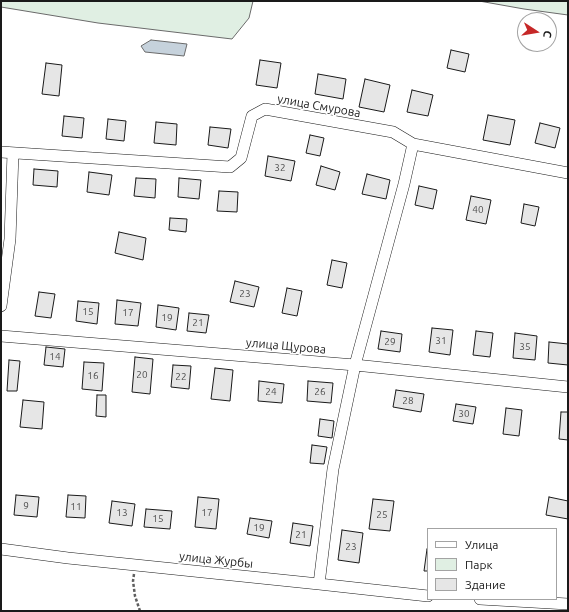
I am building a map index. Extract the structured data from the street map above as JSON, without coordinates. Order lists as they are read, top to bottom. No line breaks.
{"streets":{"street":["улица Смурова","улица Щурова","улица Журбы"]},"house_numbers":["32","40","23","15","17","19","21","31","29","35","14","20","16","22","24","26","28","30","9","11","13","17","25","15","19","21","23"],"legend":["Улица","Парк","Здание"],"north":"right"}
